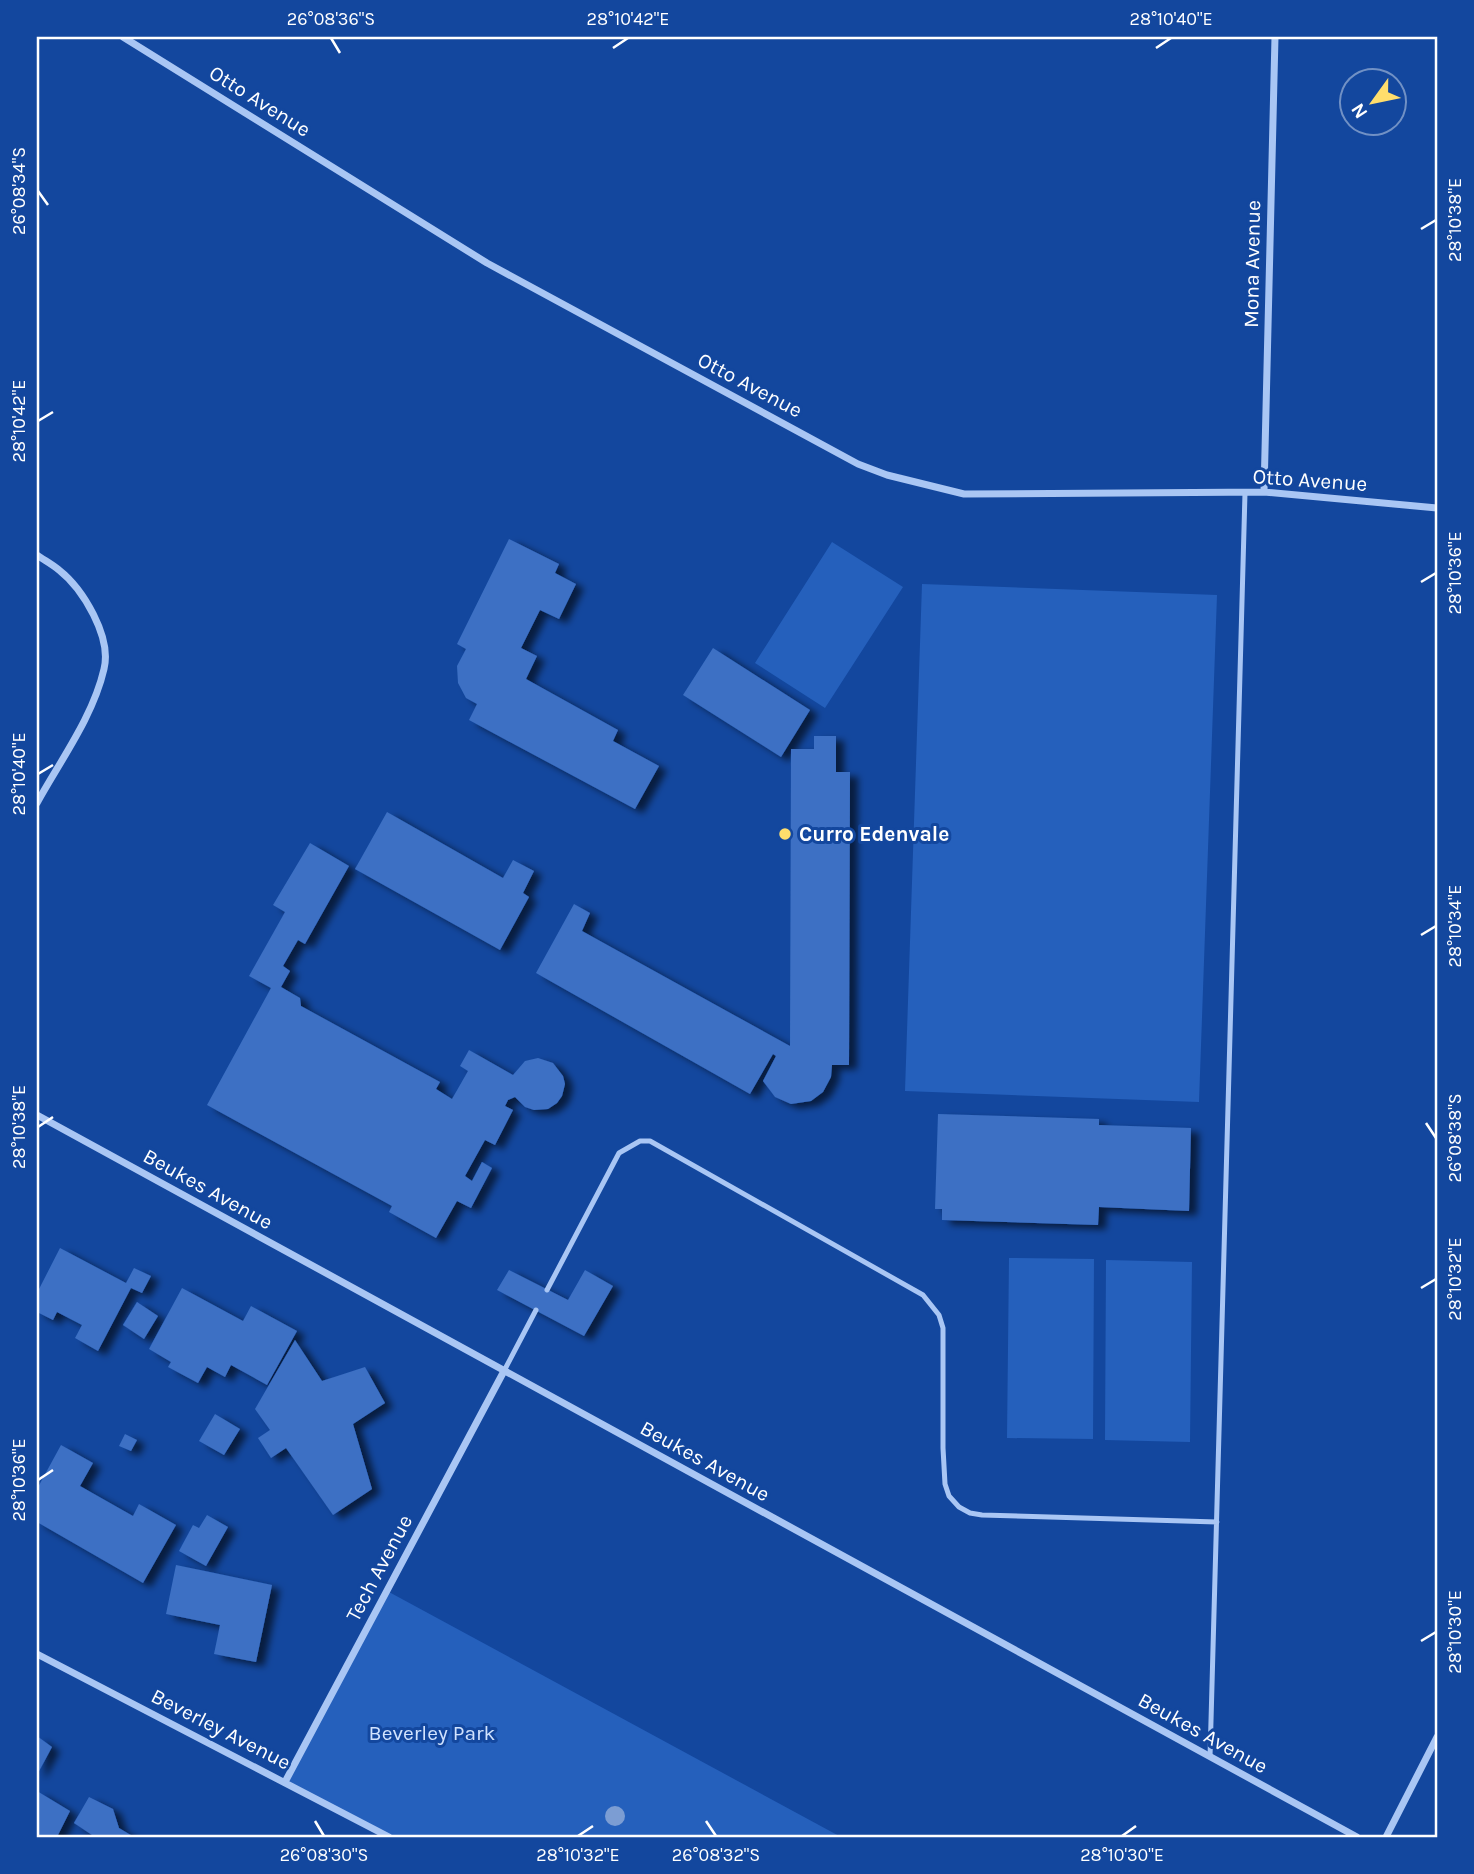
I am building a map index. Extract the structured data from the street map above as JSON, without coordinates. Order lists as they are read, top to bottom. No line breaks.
{"streets":{"street":["Otto Avenue","Mona Avenue","Beukes Avenue","Tech Avenue","Beverley Avenue"]},"crossings":[["Otto Avenue","Mona Avenue"],["Beukes Avenue","Tech Avenue"],["Tech Avenue","Beverley Avenue"]],"parks":["Beverley Park"],"places":["Curro Edenvale"],"north":"bottom left","coordinates":["26°08'36\"S","28°10'42\"E","28°10'40\"E","26°08'34\"S","28°10'38\"E","28°10'36\"E","28°10'34\"E","26°08'38\"S","28°10'32\"E","28°10'30\"E","26°08'30\"S","26°08'32\"S"]}
